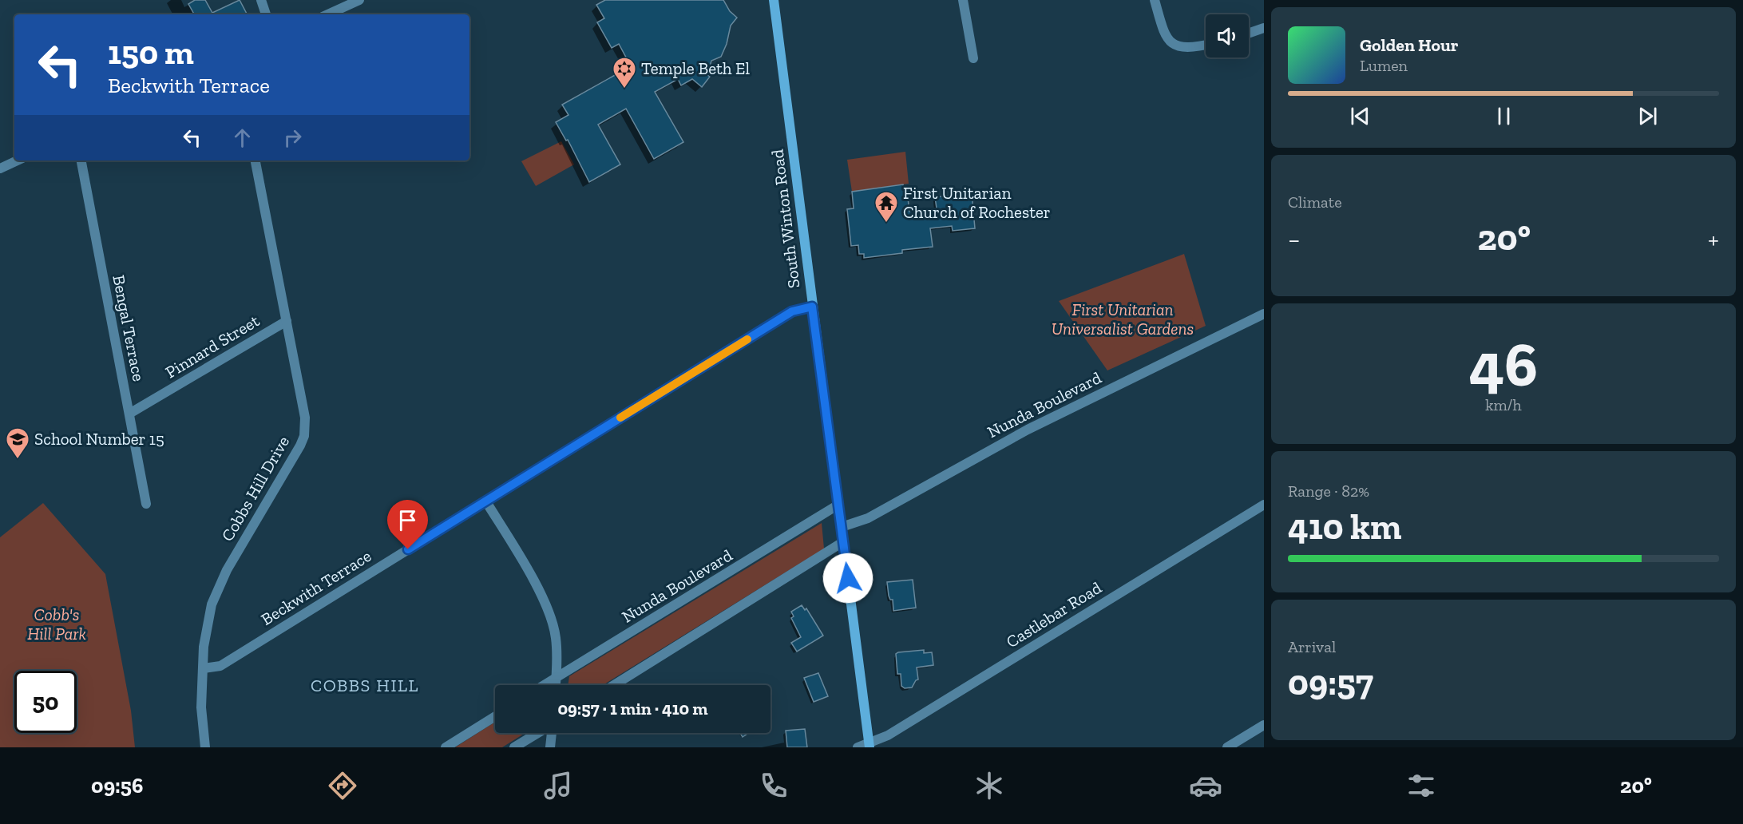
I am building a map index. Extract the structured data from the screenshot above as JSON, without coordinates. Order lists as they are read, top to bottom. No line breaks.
{"streets":{"main road":["South Winton Road"],"street":["Bengal Terrace","Pinnard Street","Nunda Boulevard","Cobbs Hill Drive","Beckwith Terrace","Castlebar Road"]},"crossings":[["South Winton Road","Nunda Boulevard"],["South Winton Road","Beckwith Terrace"],["South Winton Road","Castlebar Road"],["Bengal Terrace","Pinnard Street"],["Pinnard Street","Cobbs Hill Drive"],["Cobbs Hill Drive","Beckwith Terrace"]],"districts":["COBBS HILL"],"parks":["First Unitarian Universalist Gardens","Cobb's Hill Park"],"places":{"synagogue":["Temple Beth El"],"temple":["First Unitarian Church of Rochester"],"school or university":["School Number 15"]},"page":{"turn":["150 m","Beckwith Terrace"],"song":["Golden Hour","Lumen"],"tile":["Climate",["46","km/h"],["Range · 82%","410 km"],["Arrival","09:57"]],"heat":["−","20°","+"],"limit":"50","trip":"09:57 · 1 min · 410 m","tabs":["09:56","20°"]}}
